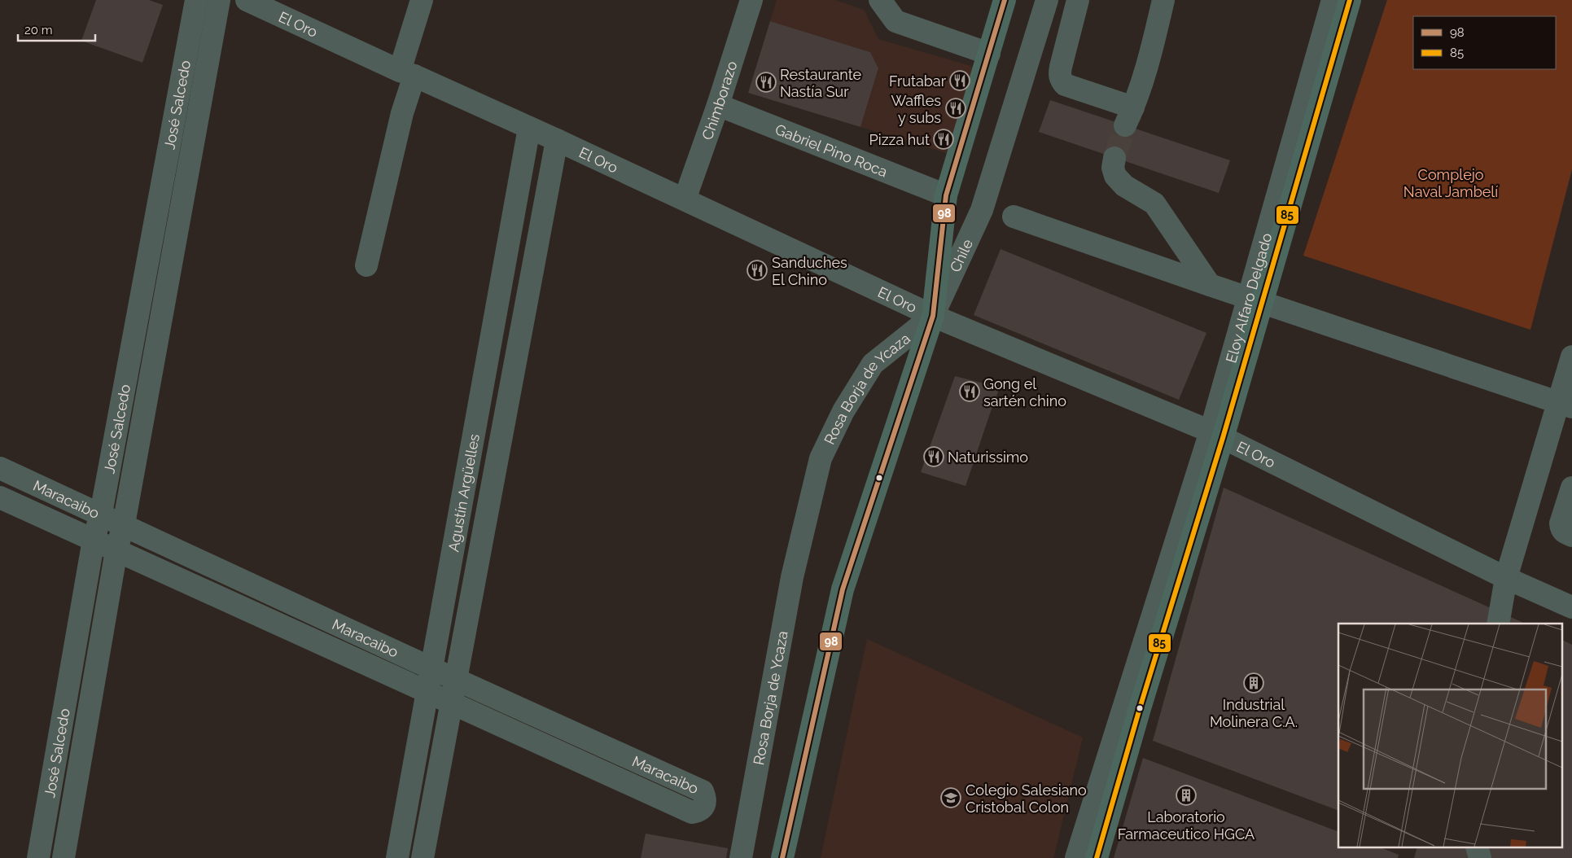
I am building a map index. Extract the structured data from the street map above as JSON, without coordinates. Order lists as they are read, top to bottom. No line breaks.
{"streets":{"main road":["Chile","Eloy Alfaro Delgado","Rosa Borja de Ycaza"],"street":["El Oro","Chimborazo","José Salcedo","Gabriel Pino Roca","Agustín Argüelles","Maracaibo"]},"crossings":[["El Oro","Chimborazo"],["El Oro","Chile"],["El Oro","Eloy Alfaro Delgado"],["El Oro","Rosa Borja de Ycaza"],["El Oro","Agustín Argüelles"],["Chimborazo","Gabriel Pino Roca"],["José Salcedo","Maracaibo"],["Gabriel Pino Roca","Chile"],["Chile","Rosa Borja de Ycaza"],["Agustín Argüelles","Maracaibo"]],"parks":["Complejo Naval Jambelí"],"places":{"restaurant":["Frutabar","Restaurante Nastía Sur","Waffles y subs","Pizza hut","Sanduches El Chino","Gong el sartén chino","Naturissimo"],"building":["Industrial Molinera C.A.","Laboratorio Farmaceutico HGCA"],"school or university":["Colegio Salesiano Cristobal Colon"]},"lines":["transit line 98","transit line 85"],"legend":["98","85"],"scale_bar":"20 m"}
